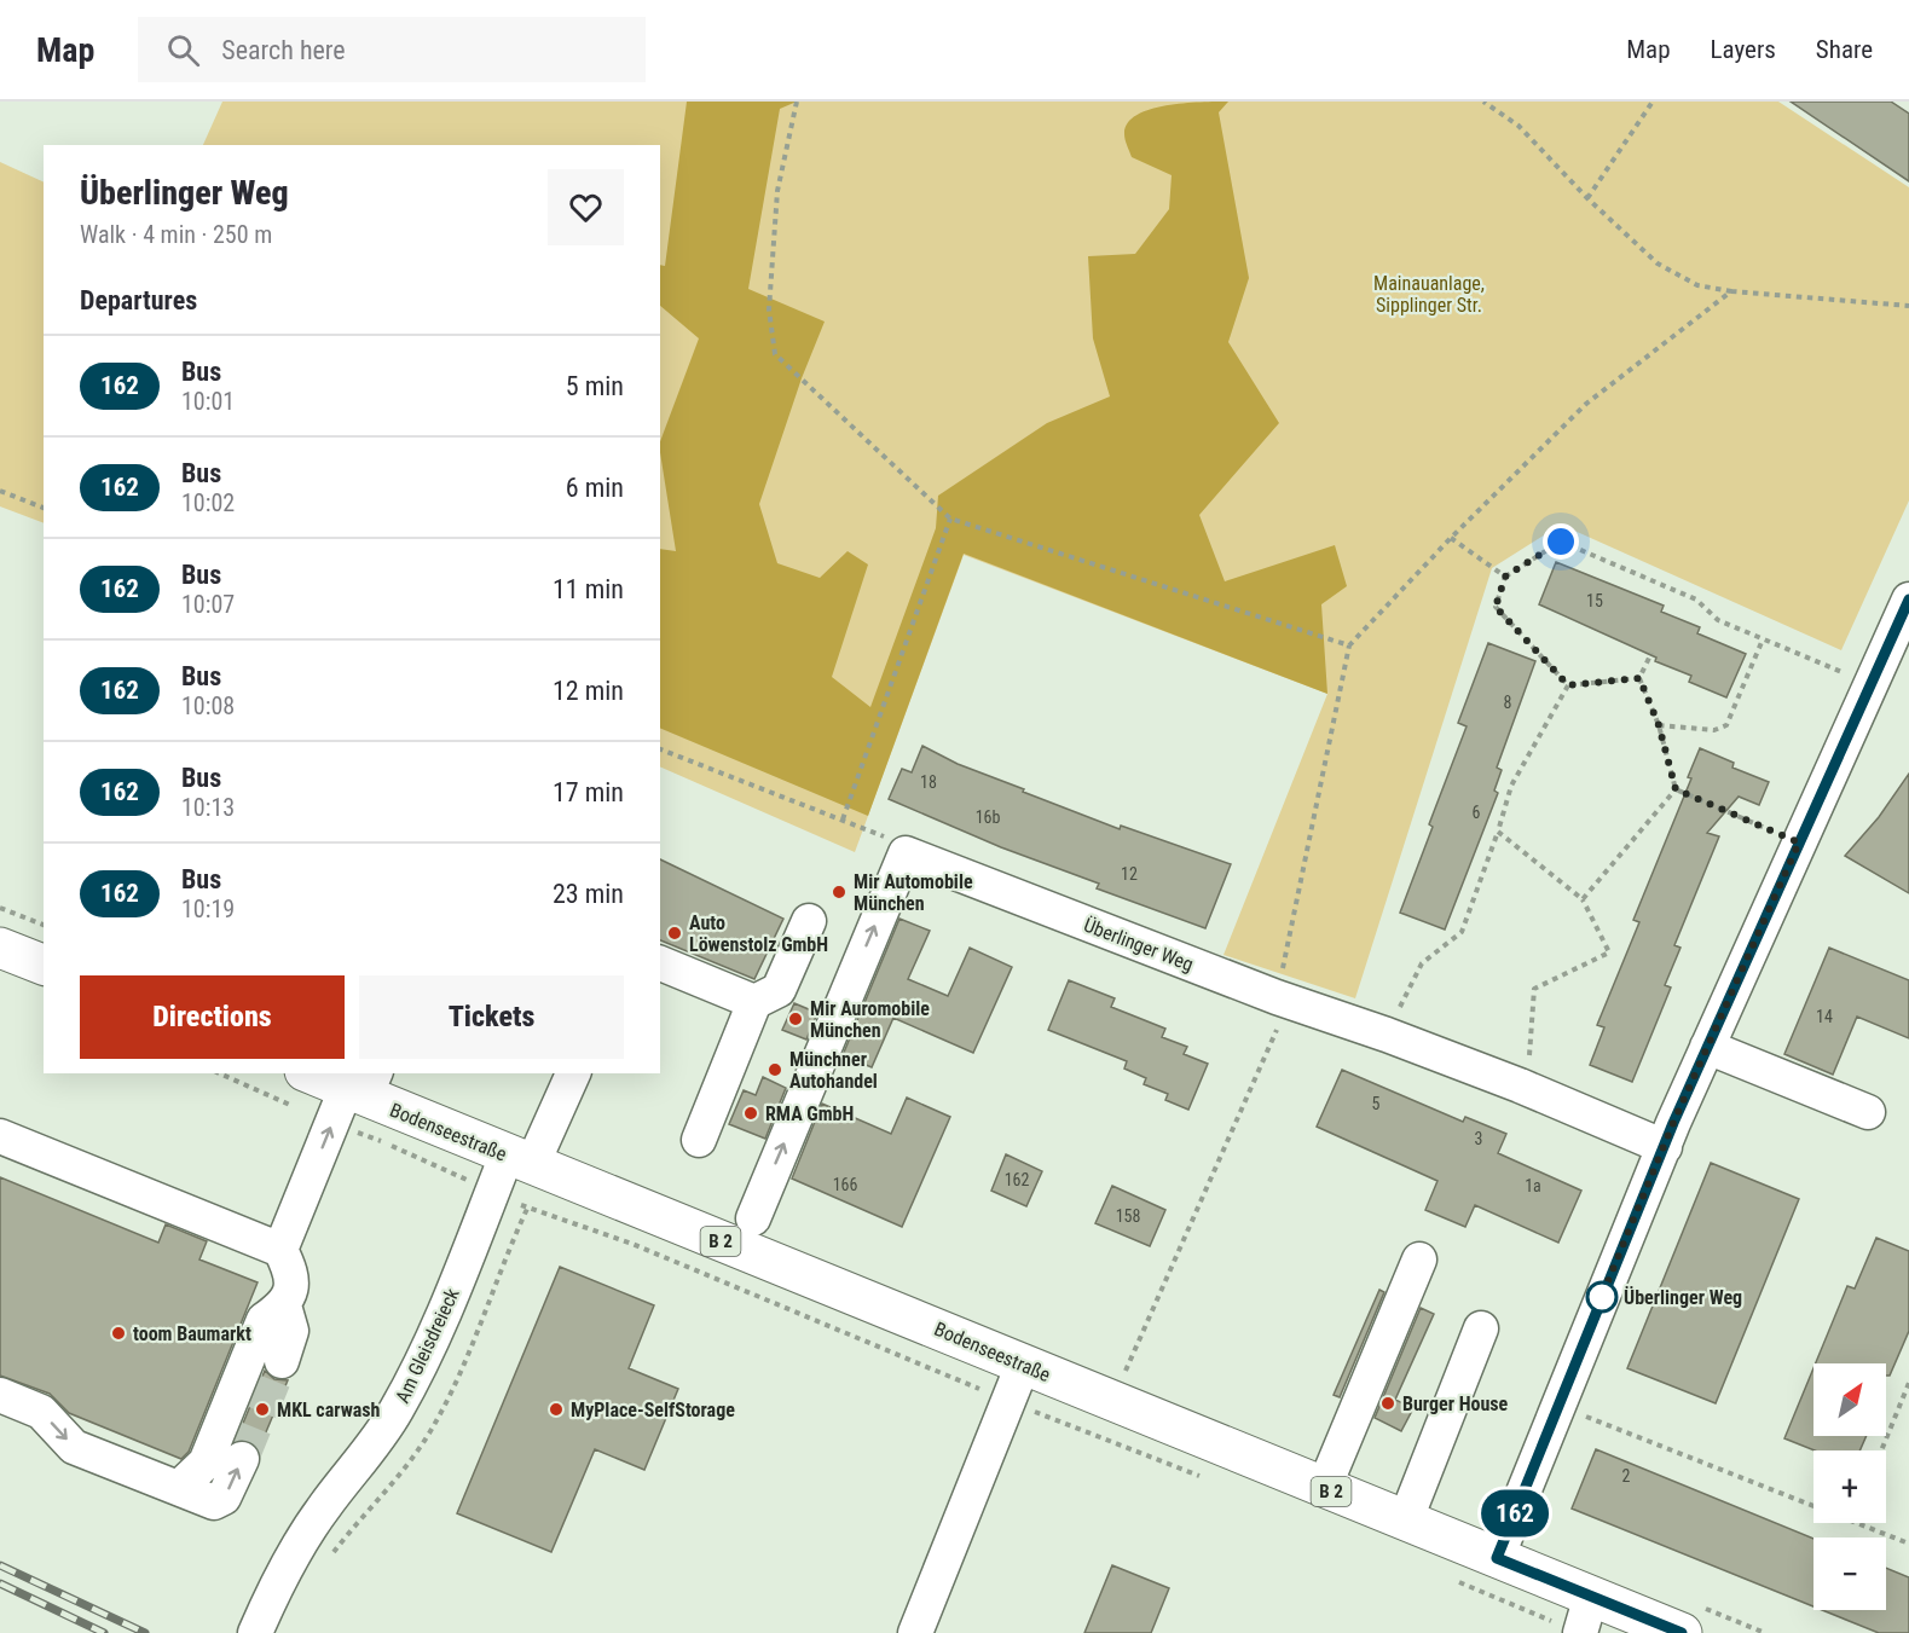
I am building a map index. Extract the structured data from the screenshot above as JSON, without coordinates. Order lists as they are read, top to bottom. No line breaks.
{"streets":{"main road":["Bodenseestraße","B 2"],"street":["Überlinger Weg","Am Gleisdreieck"]},"crossings":[["Bodenseestraße","Am Gleisdreieck"]],"parks":["Mainauanlage, Sipplinger Str."],"places":["Mir Automobile München","Auto Löwenstolz GmbH","Mir Auromobile München","Münchner Autohandel","RMA GmbH","Überlinger Weg","toom Baumarkt","Burger House","MKL carwash","MyPlace-SelfStorage"],"lines":["bus line 162"],"house_numbers":["15","8","18","6","16b","12","14","5","3","162","166","1a","158","2"],"north":"top right","page":{"header":"Map","search":"Search here","nav":["Map","Layers","Share"],"on_map":"162","heading":[["Überlinger Weg","Walk · 4 min · 250 m"],"Departures"],"list":[{"mark":"162","name":"Bus","note":"10:01","value":"5 min"},{"mark":"162","name":"Bus","note":"10:02","value":"6 min"},{"mark":"162","name":"Bus","note":"10:07","value":"11 min"},{"mark":"162","name":"Bus","note":"10:08","value":"12 min"},{"mark":"162","name":"Bus","note":"10:13","value":"17 min"},{"mark":"162","name":"Bus","note":"10:19","value":"23 min"}],"buttons":["Directions","Tickets"],"map_buttons":["+","−"]}}
